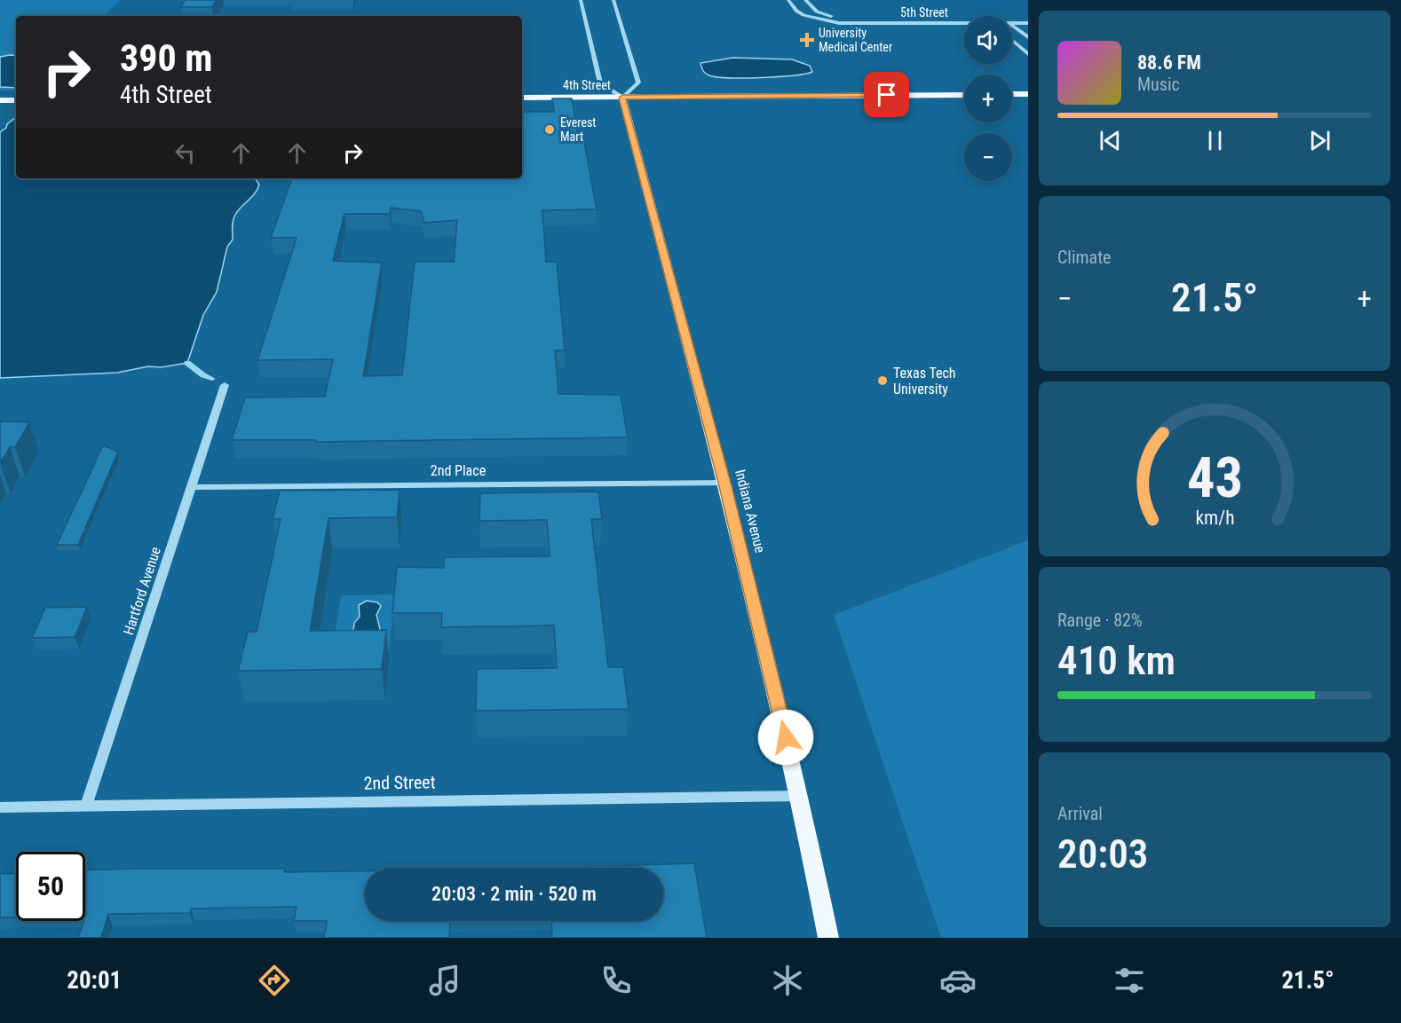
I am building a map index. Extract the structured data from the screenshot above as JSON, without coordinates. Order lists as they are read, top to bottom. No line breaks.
{"streets":{"main road":["4th Street","Indiana Avenue"],"street":["5th Street","2nd Place","Hartford Avenue","2nd Street"]},"crossings":[["4th Street","Indiana Avenue"],["2nd Place","Indiana Avenue"],["2nd Place","Hartford Avenue"],["Indiana Avenue","2nd Street"],["Hartford Avenue","2nd Street"]],"places":{"health":["University Medical Center"],"other":["Everest Mart","Texas Tech University"]},"page":{"map_buttons":["+","−"],"turn":["390 m","4th Street"],"song":["88.6 FM","Music"],"tile":["Climate",["Range · 82%","410 km"],["Arrival","20:03"]],"heat":["−","21.5°","+"],"limit":"50","trip":"20:03 · 2 min · 520 m","tabs":["20:01","21.5°"],"gauge":["43","km/h"]}}
